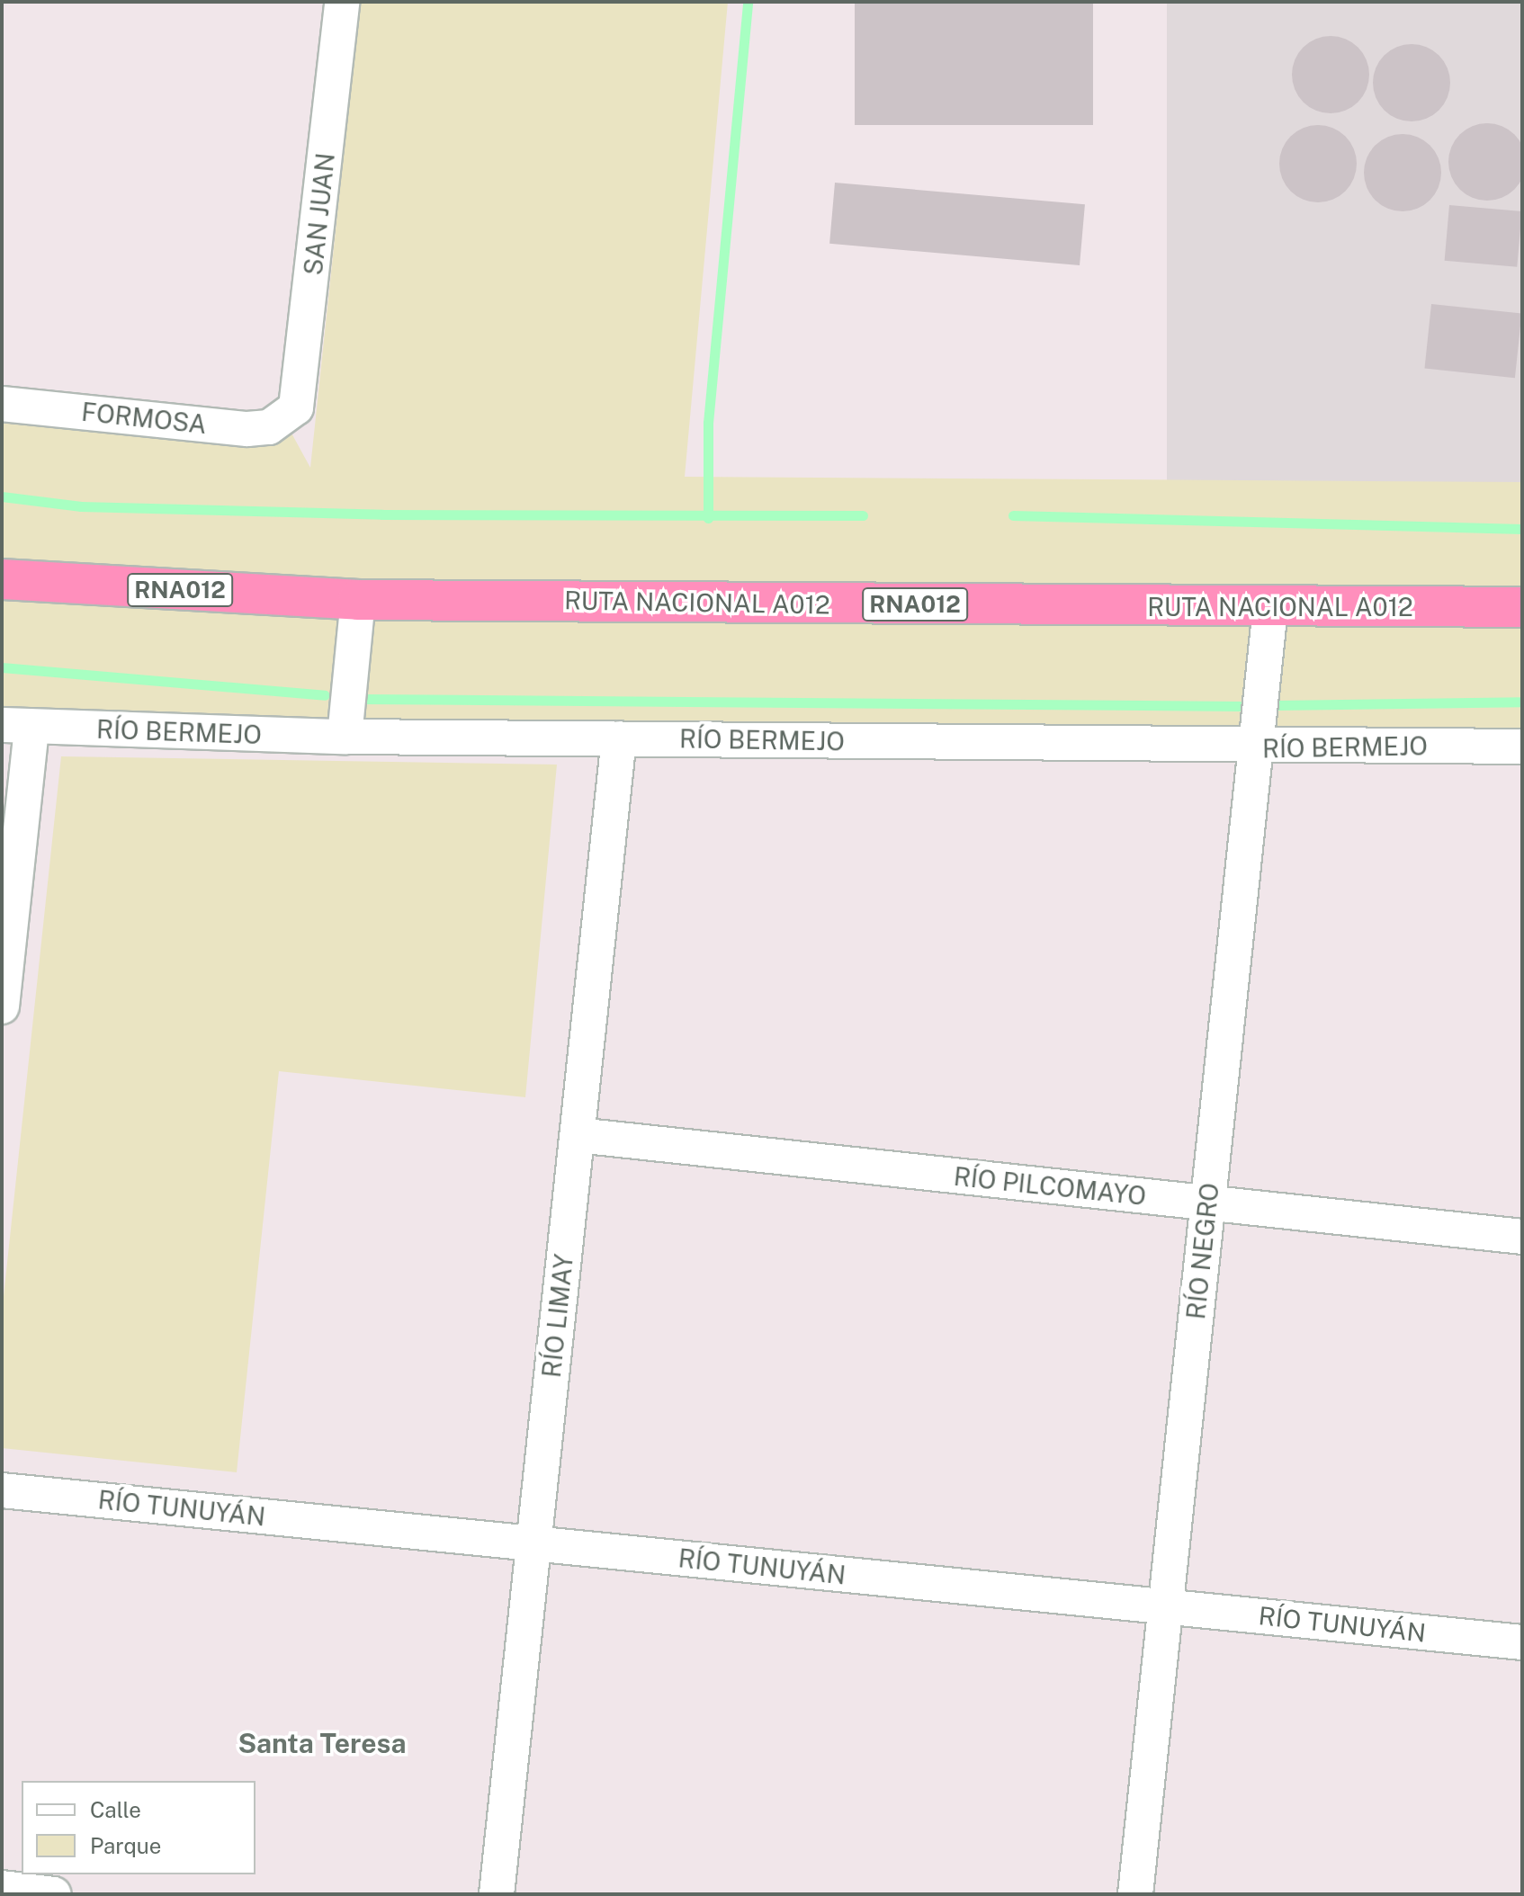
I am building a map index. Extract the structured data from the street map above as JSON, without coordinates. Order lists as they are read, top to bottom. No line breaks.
{"streets":{"highway":["RNA012","RUTA NACIONAL A012"],"street":["SAN JUAN","FORMOSA","RÍO BERMEJO","RÍO PILCOMAYO","RÍO NEGRO","RÍO LIMAY","RÍO TUNUYÁN"]},"crossings":[["SAN JUAN","FORMOSA"],["RUTA NACIONAL A012","RÍO NEGRO"],["RÍO BERMEJO","RÍO NEGRO"],["RÍO BERMEJO","RÍO LIMAY"],["RÍO PILCOMAYO","RÍO NEGRO"],["RÍO PILCOMAYO","RÍO LIMAY"],["RÍO NEGRO","RÍO TUNUYÁN"],["RÍO LIMAY","RÍO TUNUYÁN"]],"districts":["Santa Teresa"],"legend":["Calle","Parque"]}
